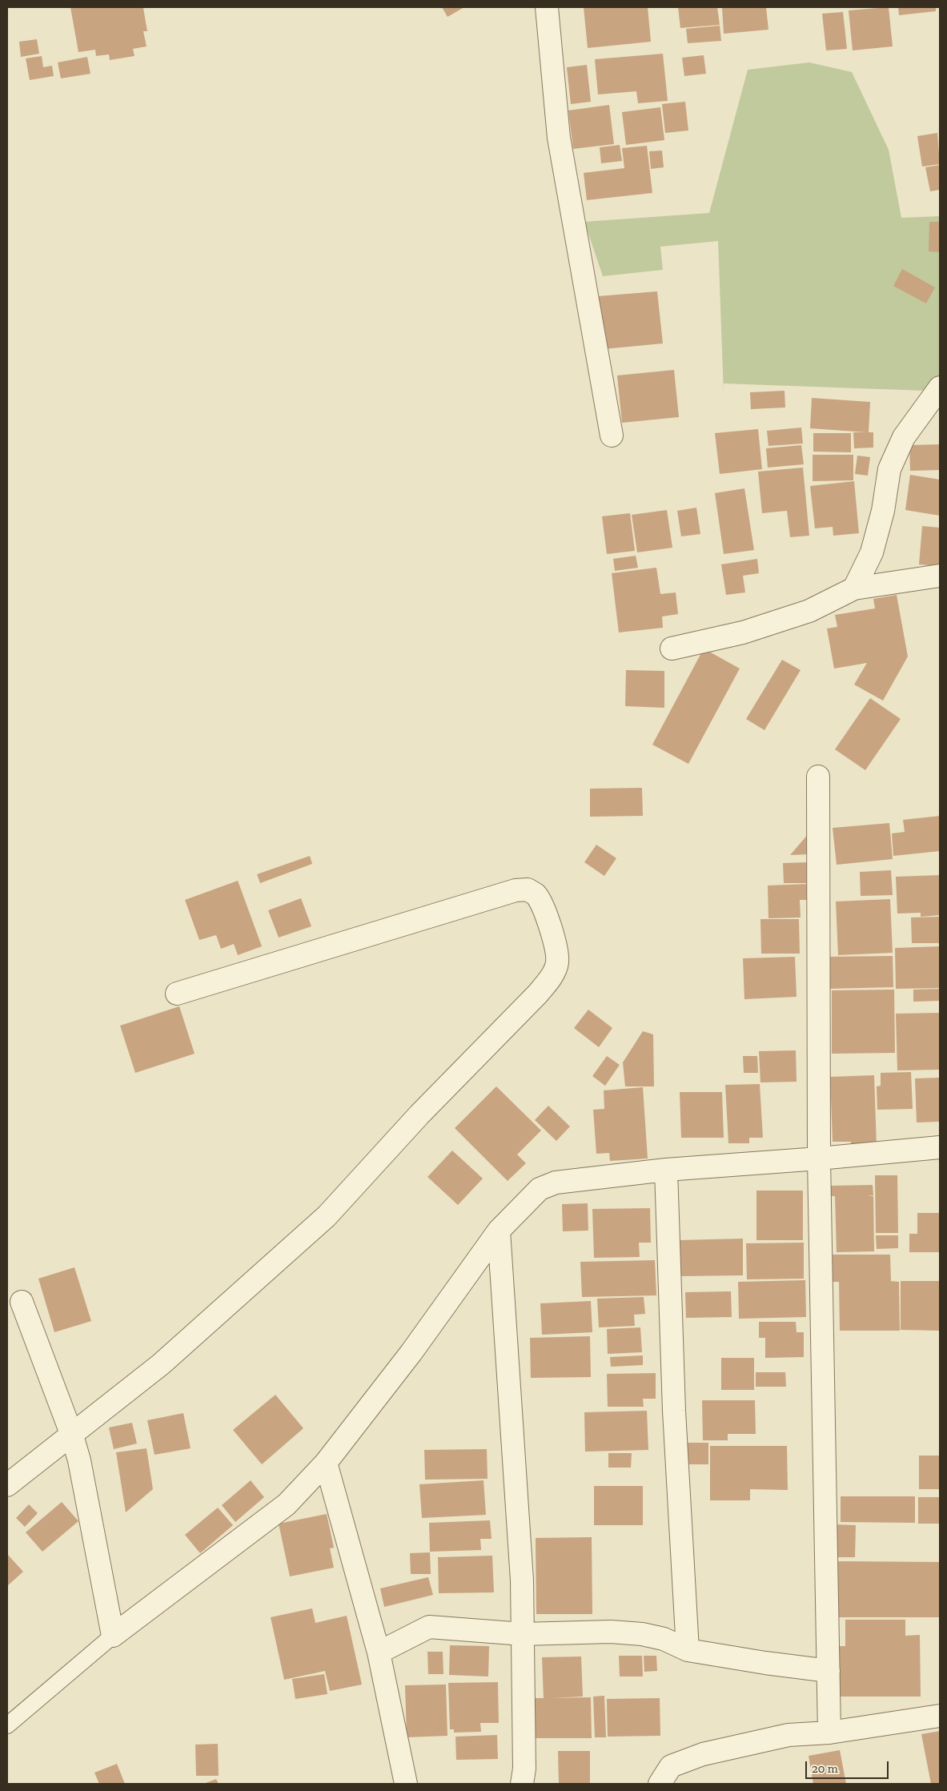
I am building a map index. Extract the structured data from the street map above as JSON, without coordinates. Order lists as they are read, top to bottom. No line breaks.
{"scale_bar":"20 m"}
